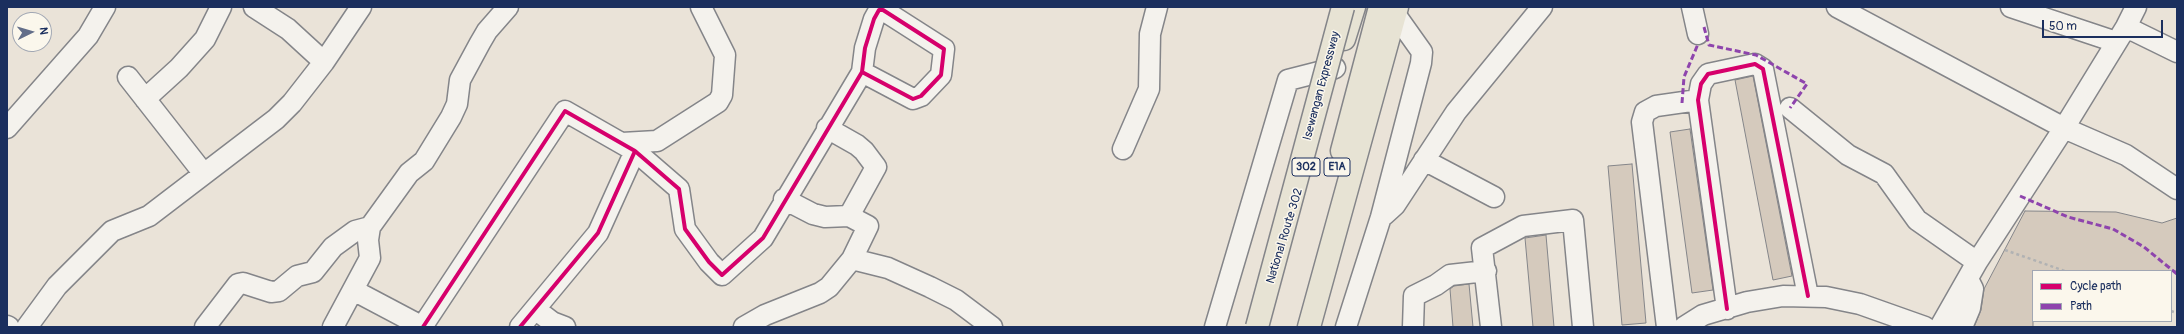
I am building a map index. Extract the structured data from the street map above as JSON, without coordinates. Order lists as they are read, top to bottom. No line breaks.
{"streets":{"highway":["Isewangan Expressway","302","E1A","National Route 302"]},"crossings":[["Isewangan Expressway","National Route 302"]],"legend":["Cycle path","Path"],"scale_bar":"50 m","north":"right"}
